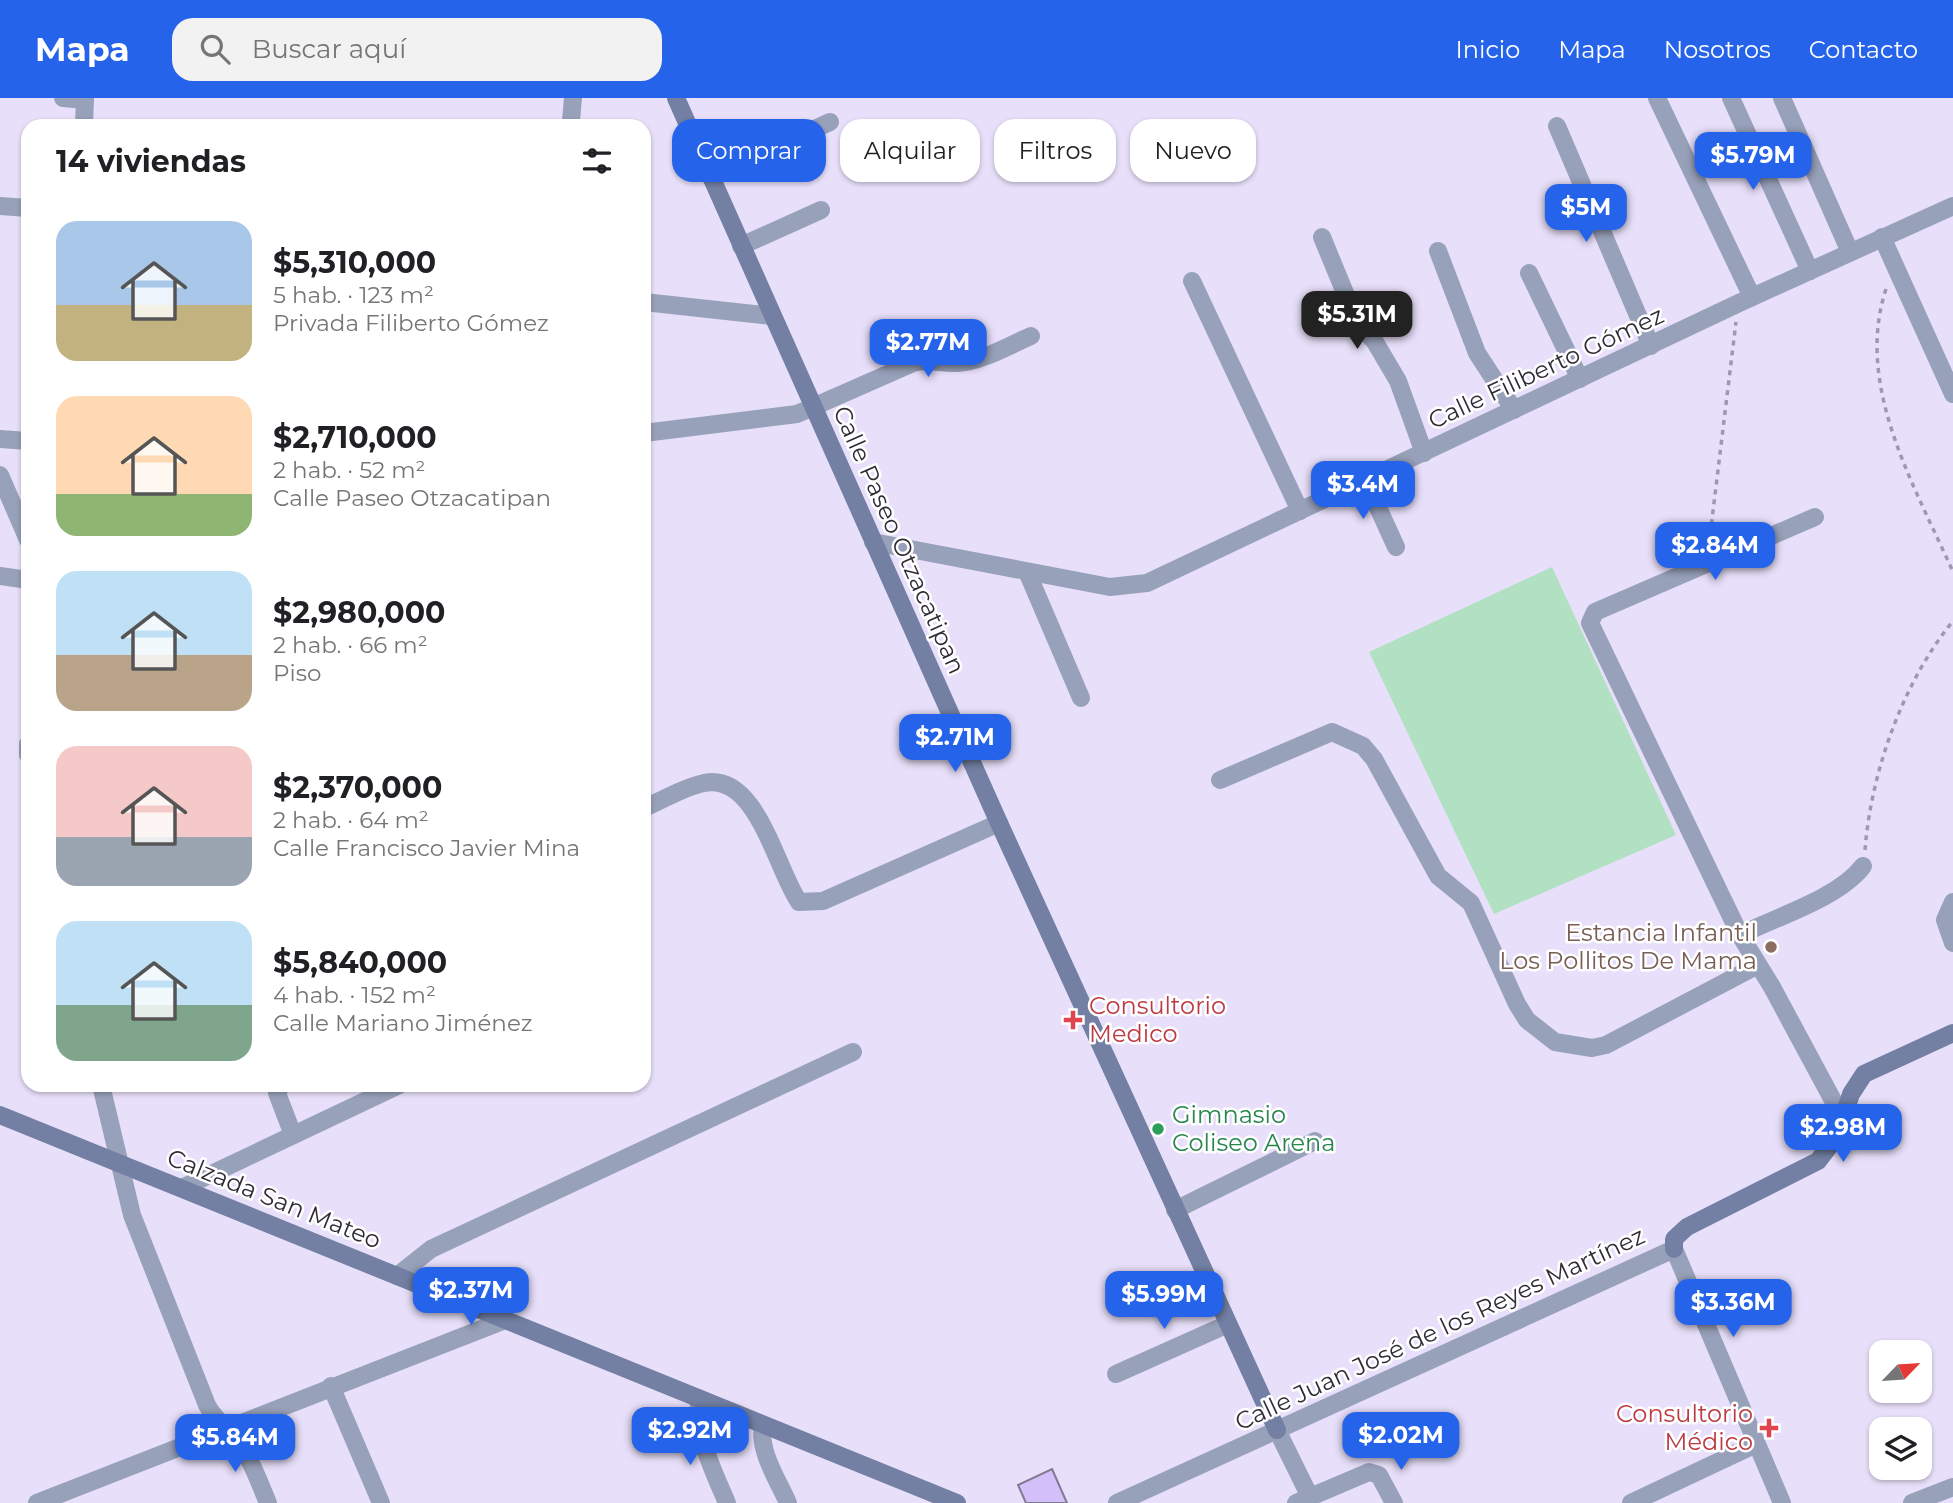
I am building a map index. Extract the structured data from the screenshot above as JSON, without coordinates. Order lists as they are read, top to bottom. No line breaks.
{"streets":{"main road":["Calle Paseo Otzacatipan","Calzada San Mateo","Calle Juan José de los Reyes Martínez"],"street":["Calle Filiberto Gómez"]},"crossings":[["Calle Filiberto Gómez","Calle Paseo Otzacatipan"],["Calle Paseo Otzacatipan","Calle Juan José de los Reyes Martínez"]],"places":{"other":["Estancia Infantil Los Pollitos De Mama","Gimnasio Coliseo Arena"],"health":["Consultorio Medico","Consultorio Médico"]},"north":"top right","page":{"header":"Mapa","search":"Buscar aquí","nav":["Inicio","Mapa","Nosotros","Contacto"],"chip":["Comprar","Alquilar","Filtros","Nuevo"],"heading":"14 viviendas","price":["$5.79M","$5M","$5.31M","$2.77M","$3.4M","$2.84M","$2.71M","$2.98M","$2.37M","$5.99M","$3.36M","$2.92M","$2.02M","$5.84M"],"list":[{"name":"$5,310,000","note":"5 hab. · 123 m² · Privada Filiberto Gómez"},{"name":"$2,710,000","note":"2 hab. · 52 m² · Calle Paseo Otzacatipan"},{"name":"$2,980,000","note":"2 hab. · 66 m² · Piso"},{"name":"$2,370,000","note":"2 hab. · 64 m² · Calle Francisco Javier Mina"},{"name":"$5,840,000","note":"4 hab. · 152 m² · Calle Mariano Jiménez"}]}}
